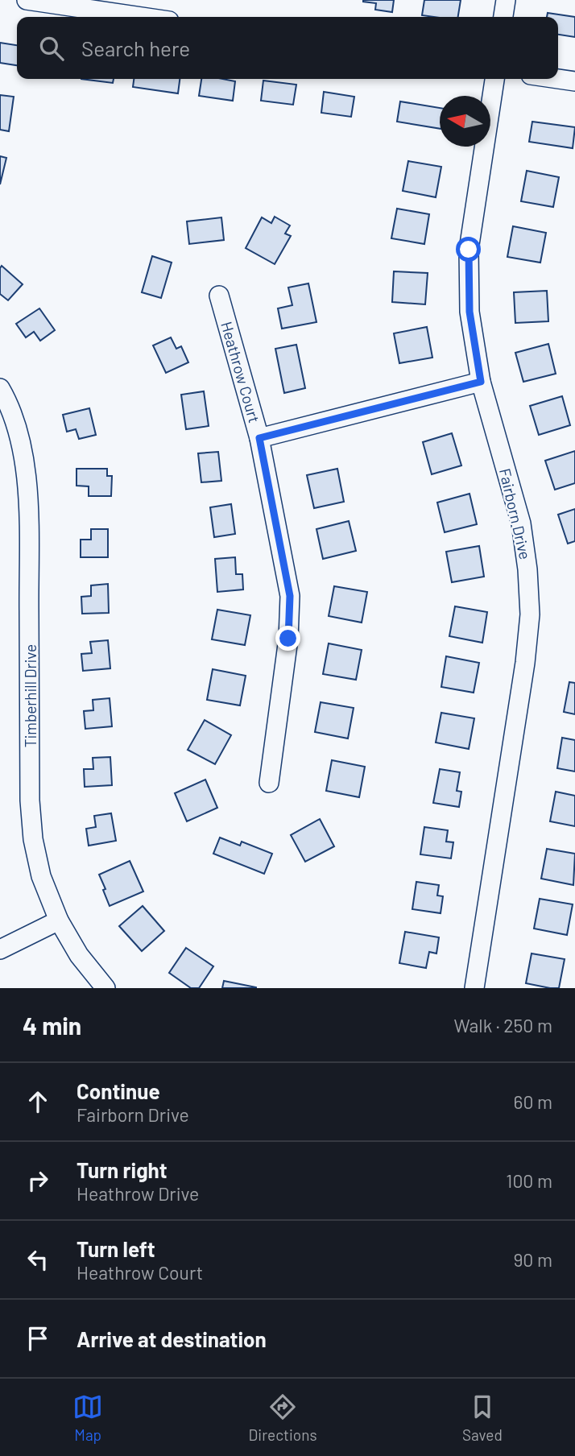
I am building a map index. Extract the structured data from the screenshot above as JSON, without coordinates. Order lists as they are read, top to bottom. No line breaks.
{"streets":{"street":["Heathrow Court","Fairborn Drive","Timberhill Drive"]},"north":"left","page":{"search":"Search here","heading":["4 min","Walk · 250 m"],"list":[["Continue","Fairborn Drive","60 m"],["Turn right","Heathrow Drive","100 m"],["Turn left","Heathrow Court","90 m"],"Arrive at destination"],"nav":["Map","Directions","Saved"]}}
